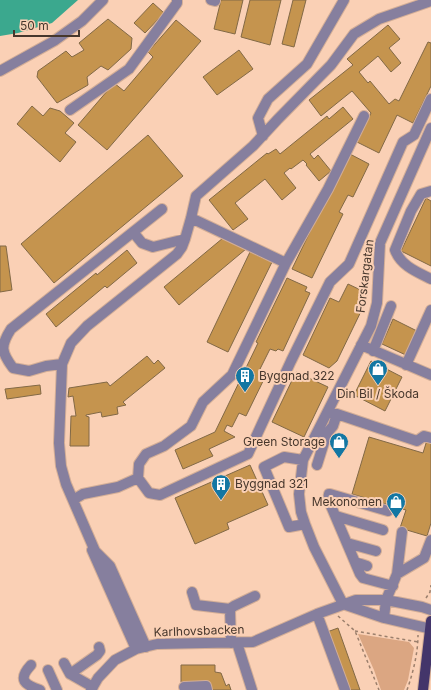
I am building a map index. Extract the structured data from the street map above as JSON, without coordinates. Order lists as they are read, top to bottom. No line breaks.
{"streets":{"street":["Forskargatan","Karlhovsbacken"]},"crossings":[["Forskargatan","Karlhovsbacken"]],"places":{"shop":["Din Bil / Škoda","Green Storage","Mekonomen"],"building":["Byggnad 322","Byggnad 321"]},"scale_bar":"50 m"}
